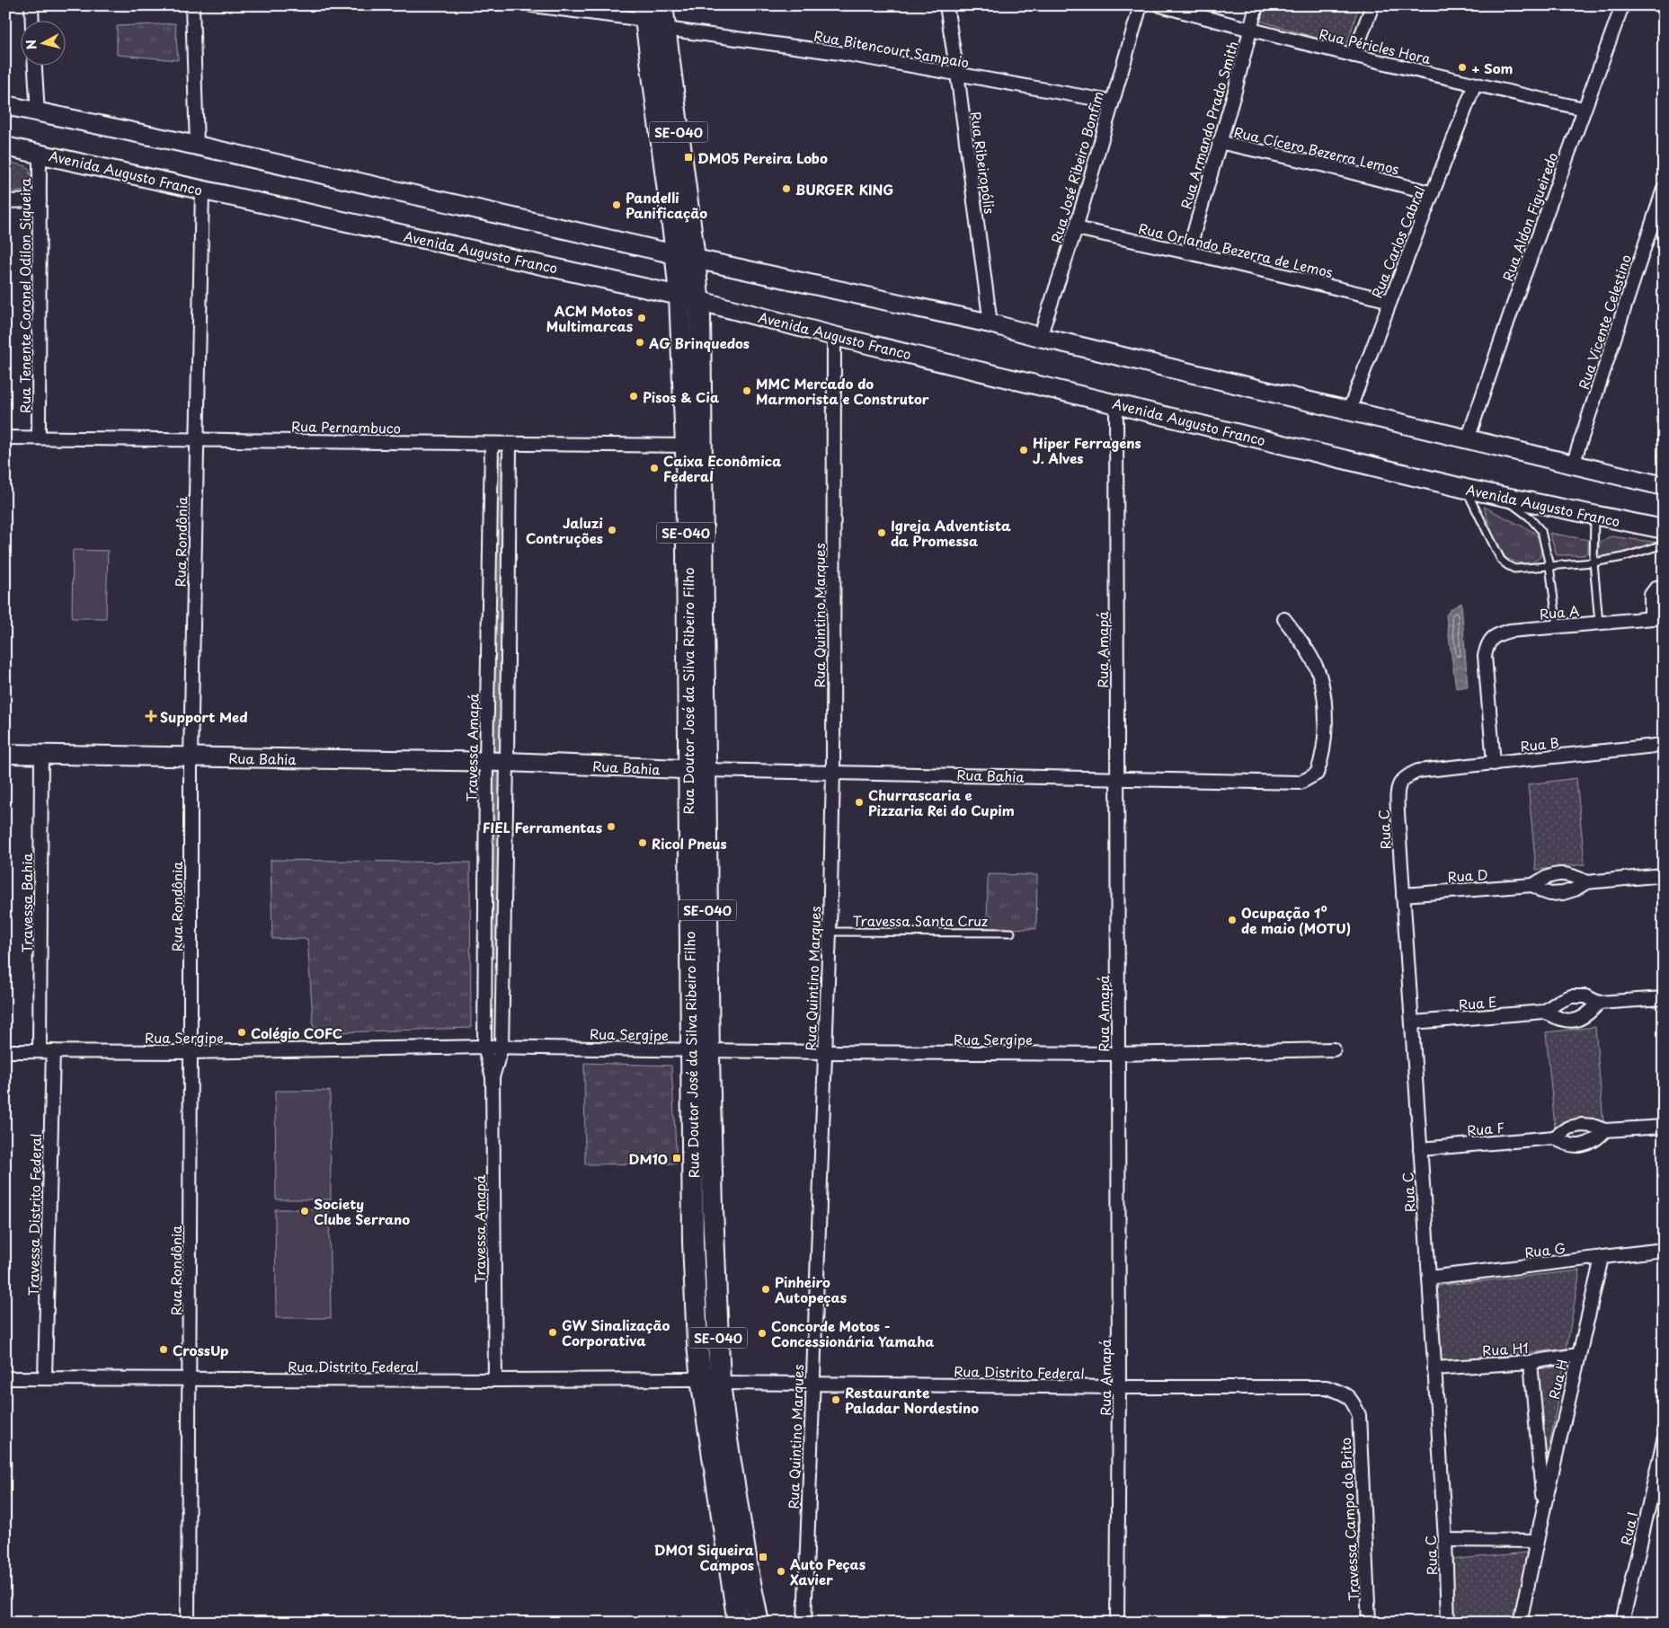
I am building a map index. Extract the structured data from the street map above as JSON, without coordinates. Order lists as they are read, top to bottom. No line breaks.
{"streets":{"main road":["SE-040","Avenida Augusto Franco","Rua Doutor José da Silva Ribeiro Filho","Rua Bahia"],"street":["Rua Péricles Hora","Rua Bitencourt Sampaio","Rua Armando Prado Smith","Rua Cícero Bezerra Lemos","Rua Ribeiropólis","Rua José Ribeiro Bonfim","Rua Aldon Figueiredo","Rua Carlos Cabral","Rua Orlando Bezerra de Lemos","Rua Tenente Coronel Odilon Siqueira","Rua Vicente Celestino","Rua Pernambuco","Rua Rondônia","Rua A","Rua Quintino Marques","Rua Amapá","Rua B","Travessa Amapá","Rua C","Rua D","Travessa Bahia","Rua E","Rua Sergipe","Rua F","Travessa Distrito Federal","Rua G","Rua H1","Rua Distrito Federal","Rua H","Travessa Campo do Brito","Rua I"],"lane":["Travessa Santa Cruz"]},"crossings":[["Rua Péricles Hora","Rua Armando Prado Smith"],["Rua Péricles Hora","Rua Aldon Figueiredo"],["Rua Péricles Hora","Rua Carlos Cabral"],["Rua Bitencourt Sampaio","SE-040"],["Rua Bitencourt Sampaio","Rua Ribeiropólis"],["Rua Bitencourt Sampaio","Rua José Ribeiro Bonfim"],["Rua Armando Prado Smith","Rua Cícero Bezerra Lemos"],["Rua Armando Prado Smith","Rua Orlando Bezerra de Lemos"],["SE-040","Avenida Augusto Franco"],["SE-040","Rua Doutor José da Silva Ribeiro Filho"],["Rua Cícero Bezerra Lemos","Rua Carlos Cabral"],["Rua José Ribeiro Bonfim","Rua Orlando Bezerra de Lemos"],["Avenida Augusto Franco","Rua Tenente Coronel Odilon Siqueira"],["Avenida Augusto Franco","Rua Rondônia"],["Avenida Augusto Franco","Rua Quintino Marques"],["Avenida Augusto Franco","Rua Amapá"],["Avenida Augusto Franco","Rua Doutor José da Silva Ribeiro Filho"],["Rua Carlos Cabral","Rua Orlando Bezerra de Lemos"],["Rua Tenente Coronel Odilon Siqueira","Rua Pernambuco"],["Rua Pernambuco","Rua Rondônia"],["Rua Pernambuco","Rua Doutor José da Silva Ribeiro Filho"],["Rua Pernambuco","Travessa Amapá"],["Rua Rondônia","Rua Bahia"],["Rua Rondônia","Rua Sergipe"],["Rua Rondônia","Rua Distrito Federal"],["Rua A","Rua B"],["Rua Quintino Marques","Rua Bahia"],["Rua Quintino Marques","Travessa Santa Cruz"],["Rua Quintino Marques","Rua Sergipe"],["Rua Quintino Marques","Rua Distrito Federal"],["Rua Amapá","Rua Bahia"],["Rua Amapá","Rua Sergipe"],["Rua Amapá","Rua Distrito Federal"],["Rua Doutor José da Silva Ribeiro Filho","Rua Bahia"],["Rua Doutor José da Silva Ribeiro Filho","Rua Sergipe"],["Rua Doutor José da Silva Ribeiro Filho","Rua Distrito Federal"],["Rua B","Rua C"],["Travessa Amapá","Rua Bahia"],["Travessa Amapá","Rua Sergipe"],["Travessa Amapá","Rua Distrito Federal"],["Rua Bahia","Travessa Bahia"],["Rua C","Rua D"],["Rua C","Rua E"],["Rua C","Rua F"],["Rua C","Rua G"],["Rua C","Rua H1"],["Travessa Bahia","Rua Sergipe"],["Rua Sergipe","Travessa Distrito Federal"],["Travessa Distrito Federal","Rua Distrito Federal"],["Rua G","Rua H"],["Rua H1","Rua H"],["Rua Distrito Federal","Travessa Campo do Brito"]],"places":{"other":["+ Som","BURGER KING","Pandelli Panificação","ACM Motos Multimarcas","AG Brinquedos","MMC Mercado do Marmorista e Construtor","Pisos & Cia","Hiper Ferragens J. Alves","Caixa Econômica Federal","Jaluzi Contruções","Igreja Adventista da Promessa","Churrascaria e Pizzaria Rei do Cupim","FIEL Ferramentas","Ricol Pneus","Ocupação 1º de maio (MOTU)","Colégio COFC","Society Clube Serrano","Pinheiro Autopeças","GW Sinalização Corporativa","Concorde Motos - Concessionária Yamaha","CrossUp","Restaurante Paladar Nordestino","Auto Peças Xavier"],"transit":["DM05 Pereira Lobo","DM10","DM01 Siqueira Campos"],"health":["Support Med"]},"north":"left"}
